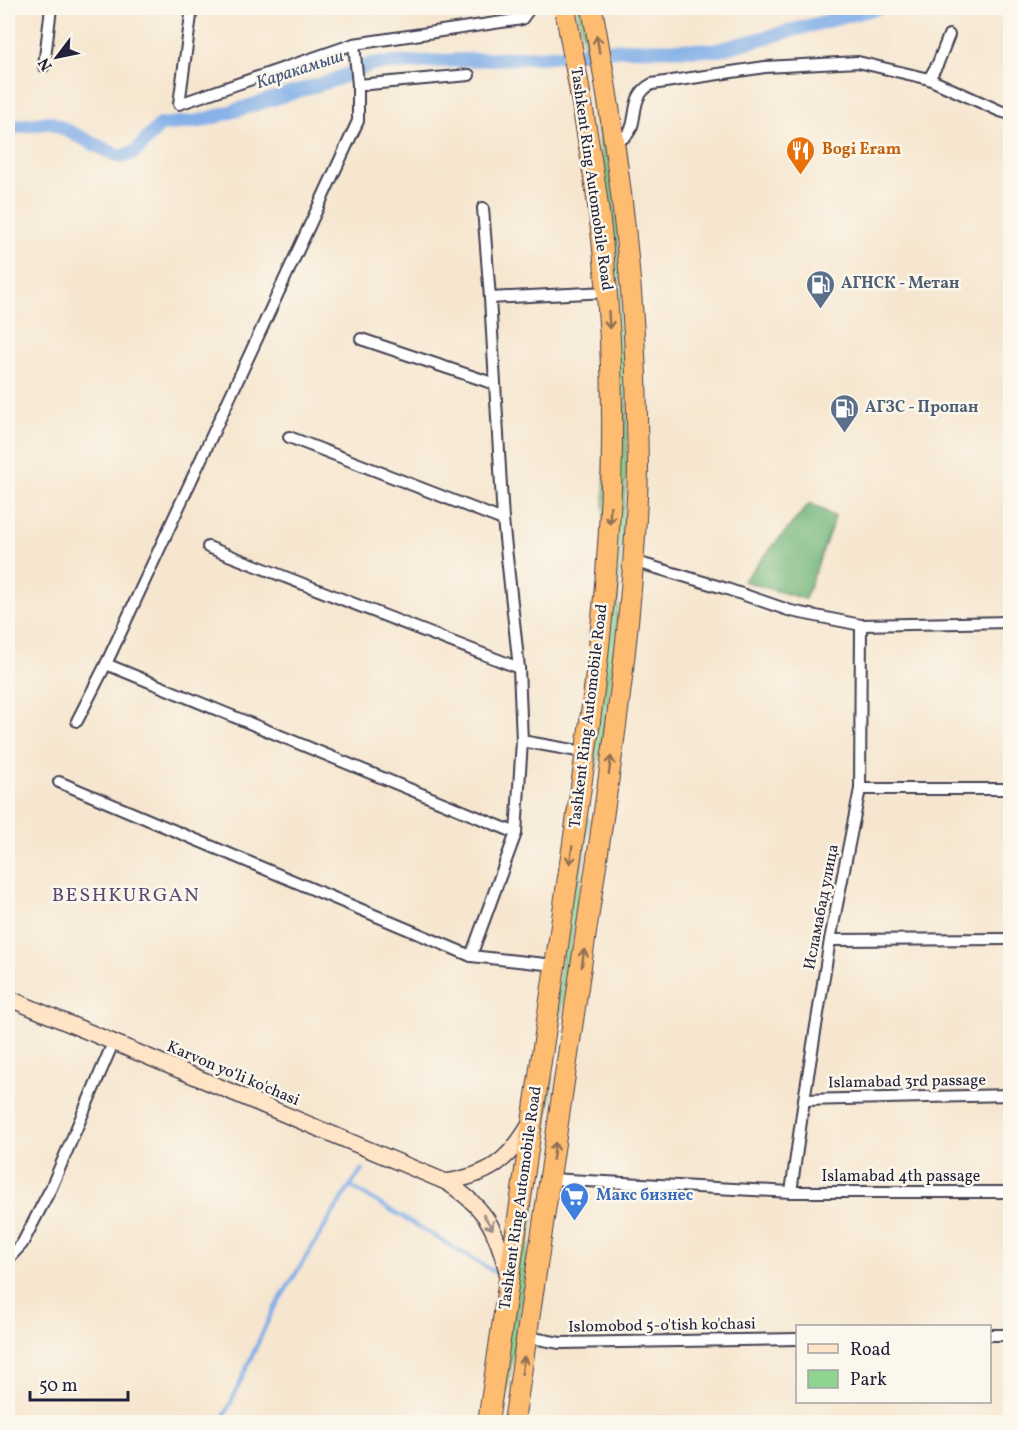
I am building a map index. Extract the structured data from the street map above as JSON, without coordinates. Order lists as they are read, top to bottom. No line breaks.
{"streets":{"highway":["Tashkent Ring Automobile Road"],"street":["Исламабад улица","Karvon yo‘li ko'chasi","Islamabad 3rd passage","Islamabad 4th passage","Islomobod 5-o'tish ko'chasi"]},"crossings":[["Tashkent Ring Automobile Road","Karvon yo‘li ko'chasi"],["Tashkent Ring Automobile Road","Islamabad 4th passage"],["Tashkent Ring Automobile Road","Islomobod 5-o'tish ko'chasi"],["Исламабад улица","Islamabad 3rd passage"],["Исламабад улица","Islamabad 4th passage"]],"districts":["BESHKURGAN"],"water":["Каракамыш"],"places":{"restaurant":["Bogi Eram"],"fuel station":["АГНСК - Метан","АГЗС - Пропан"],"supermarket":["Макс бизнес"]},"legend":["Road","Park"],"scale_bar":"50 m","north":"bottom left"}
